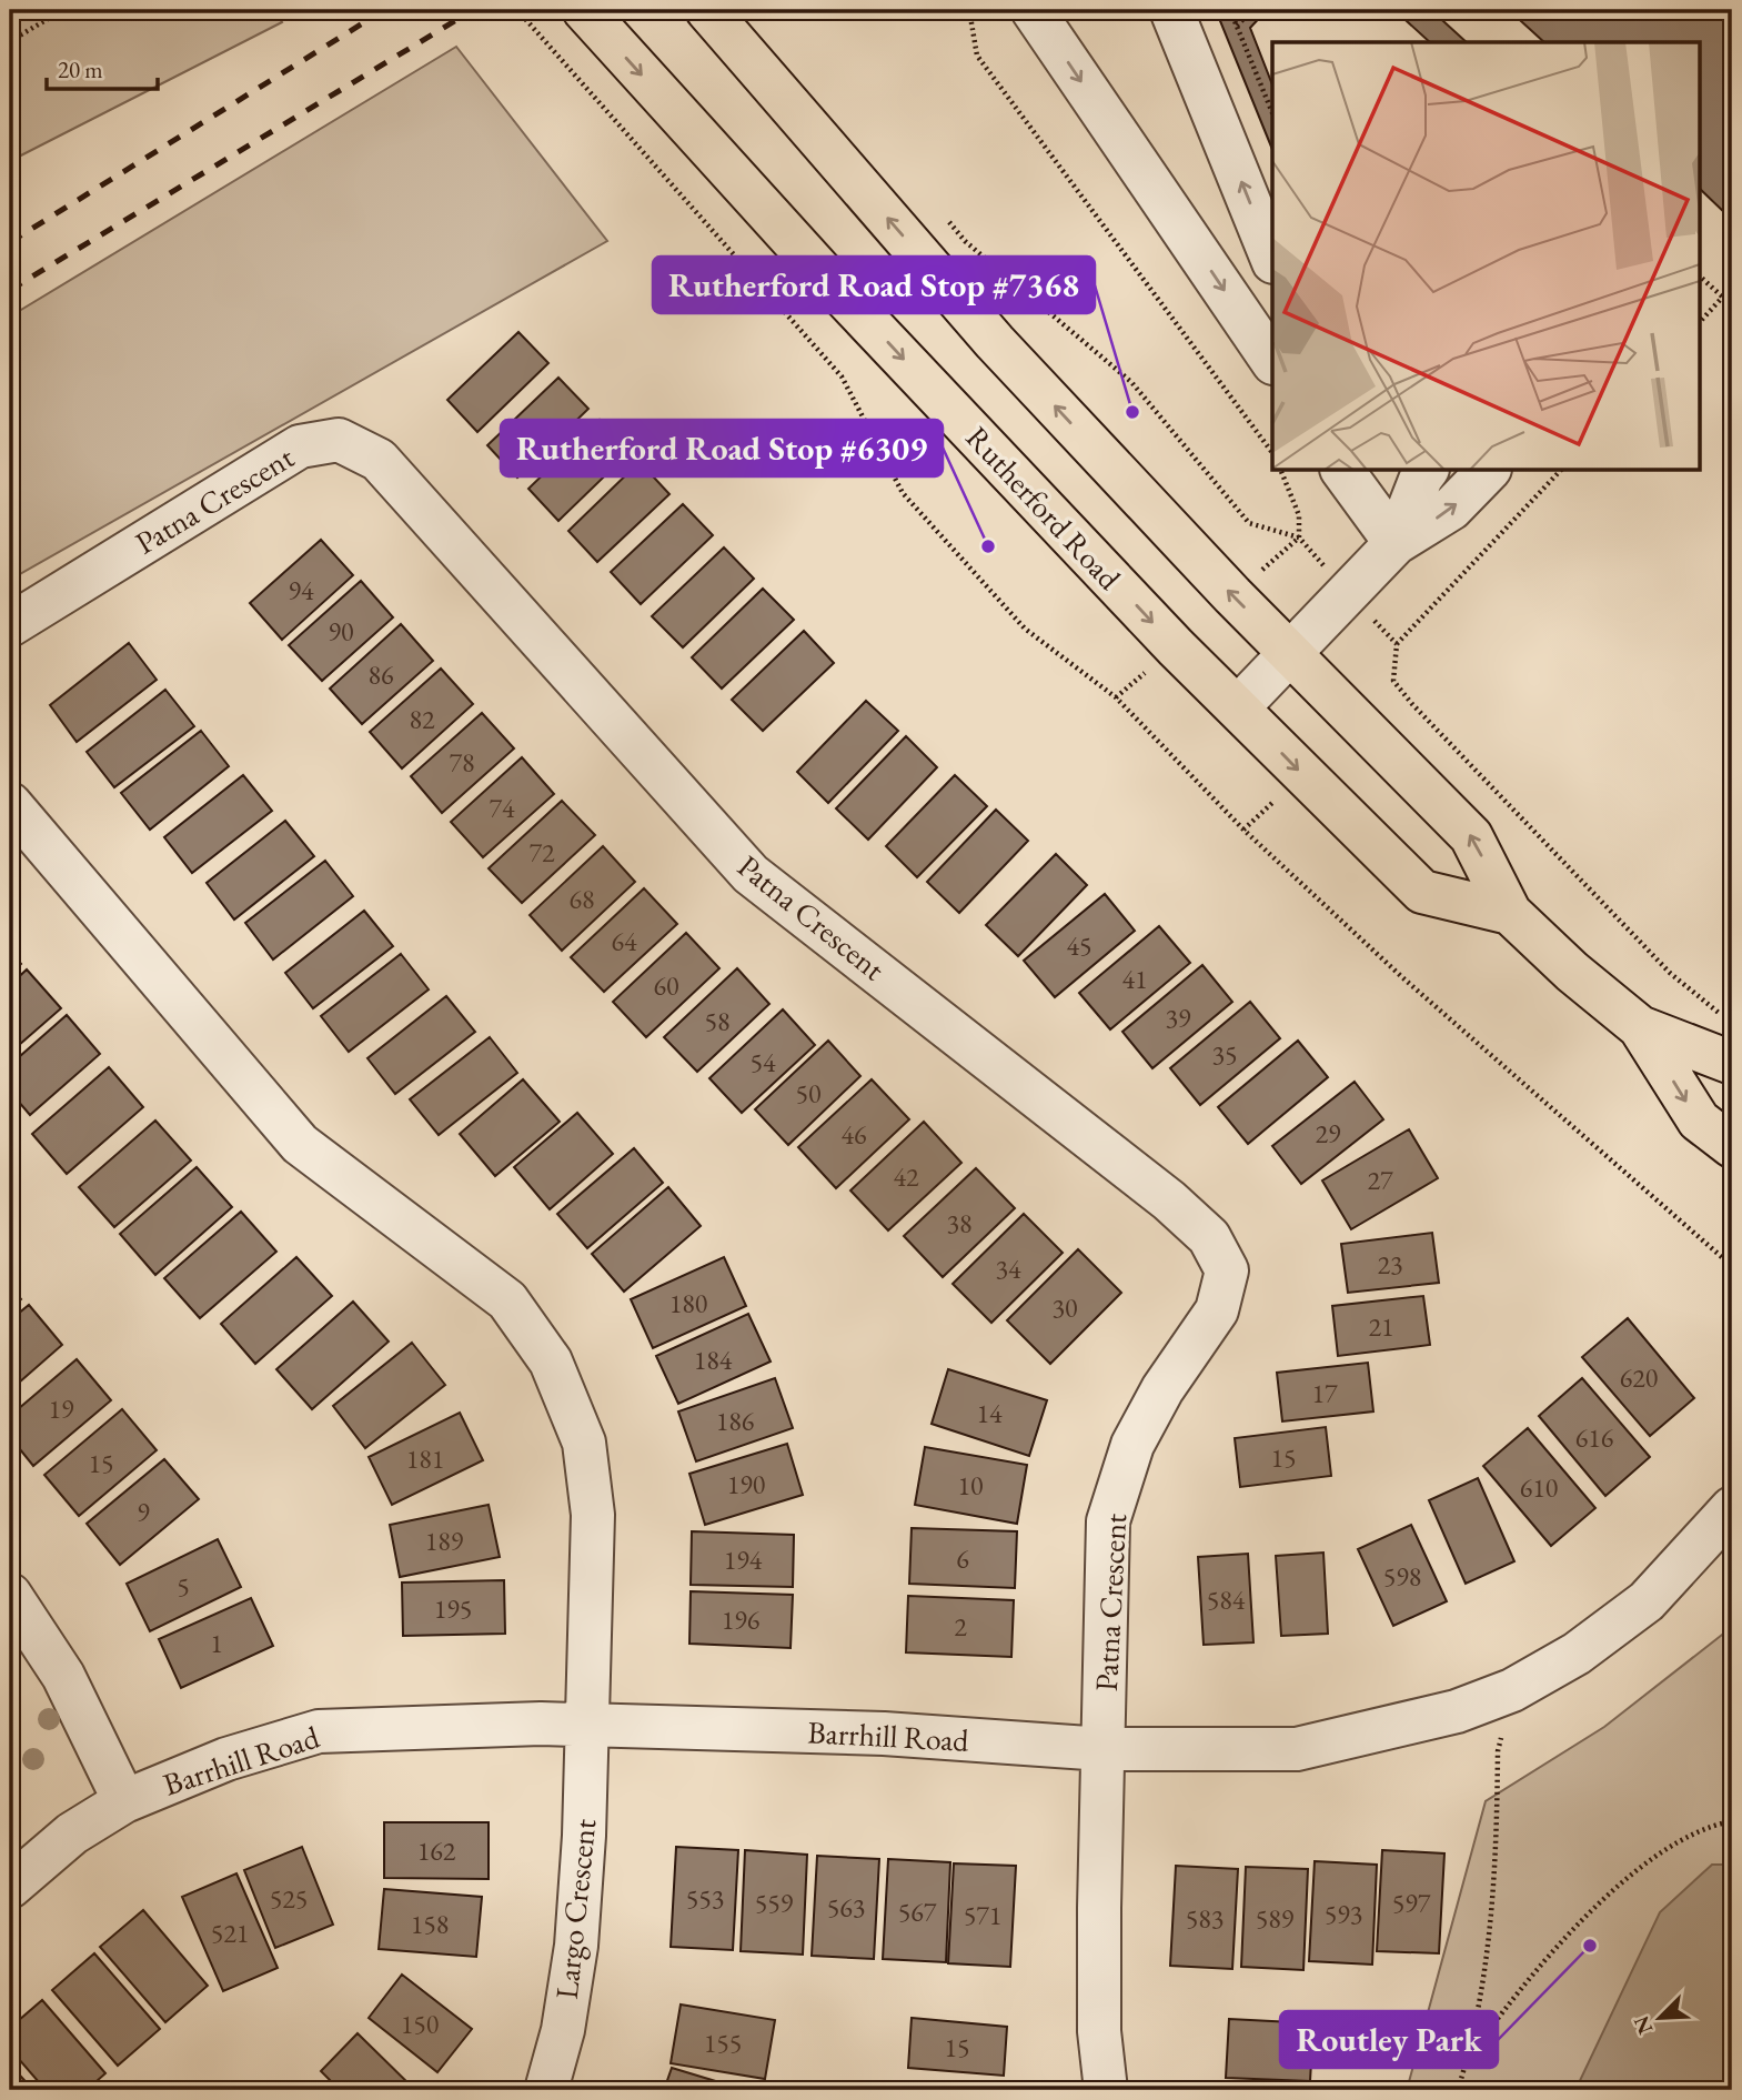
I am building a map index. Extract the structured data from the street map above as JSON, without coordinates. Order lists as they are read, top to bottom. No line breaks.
{"streets":{"main road":["Rutherford Road"],"street":["Patna Crescent","Barrhill Road","Largo Crescent"]},"crossings":[["Patna Crescent","Barrhill Road"],["Barrhill Road","Largo Crescent"]],"places":["Rutherford Road Stop #7368","Rutherford Road Stop #6309","Routley Park"],"house_numbers":["94","90","86","82","78","74","72","68","64","45","41","60","39","58","35","54","50","29","46","42","27","38","23","34","180","30","21","184","620","17","19","14","186","616","15","181","15","190","10","610","9","189","6","194","598","5","584","195","196","2","1","162","525","553","559","597","563","567","593","571","583","589","158","521","150","155","15"],"scale_bar":"20 m","north":"bottom left"}
